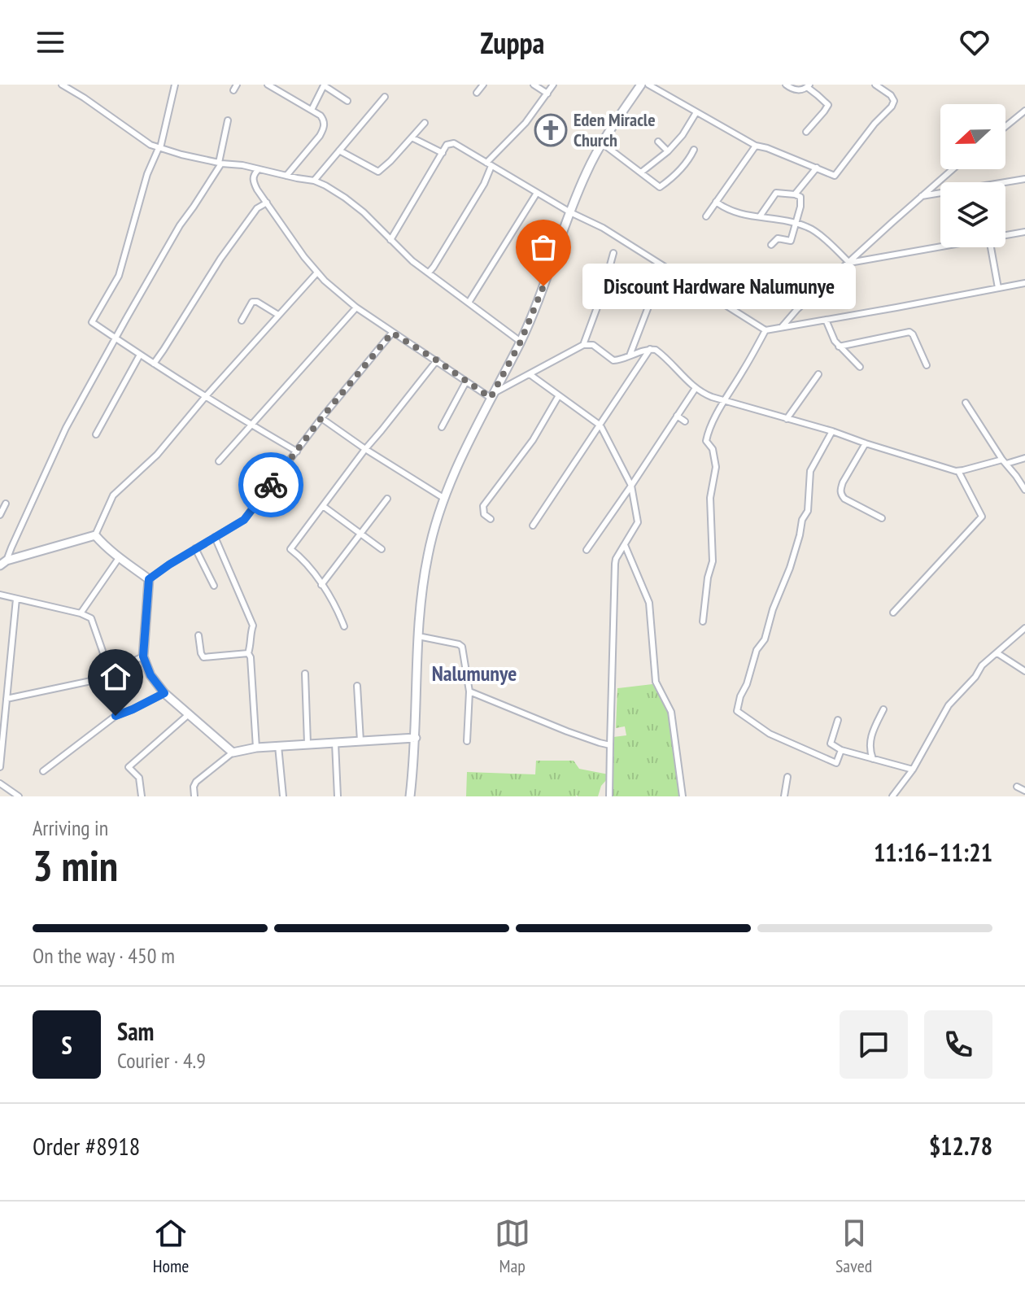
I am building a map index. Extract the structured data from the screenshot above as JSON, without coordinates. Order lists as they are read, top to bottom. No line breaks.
{"districts":["Nalumunye"],"places":{"church":["Eden Miracle Church"],"other":["Discount Hardware Nalumunye"]},"north":"left","page":{"header":"Zuppa","bubble":"Discount Hardware Nalumunye","heading":["3 min","Arriving in","11:16–11:21"],"panel":["Sam","Courier · 4.9","Order #8918","$12.78"],"bar":"On the way · 450 m","round":"S","tabs":["Home","Map","Saved"]}}
